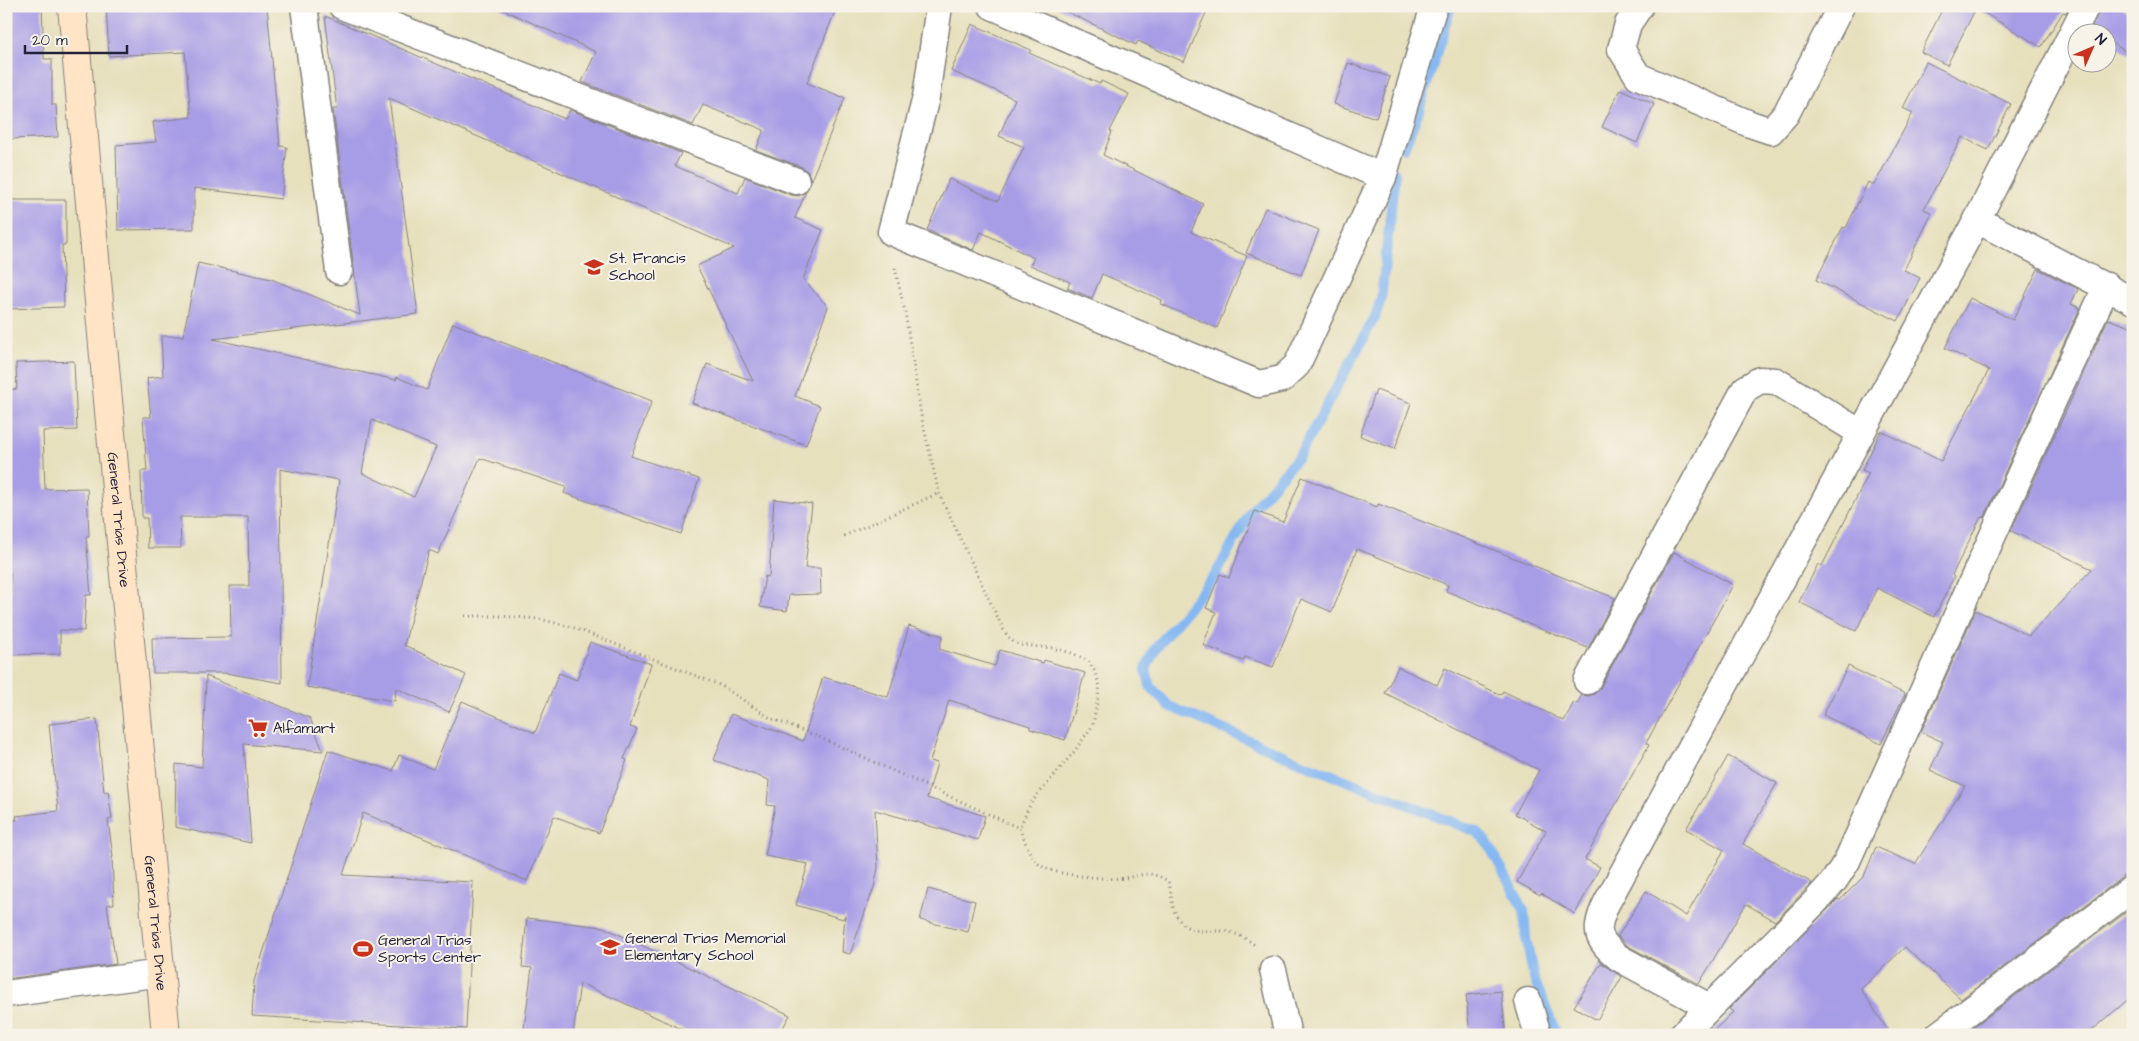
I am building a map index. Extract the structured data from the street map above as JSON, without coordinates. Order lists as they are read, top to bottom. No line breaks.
{"streets":{"main road":["General Trias Drive"]},"places":{"school or university":["St. Francis School","General Trias Memorial Elementary School"],"supermarket":["Alfamart"],"sports":["General Trias Sports Center"]},"scale_bar":"20 m","north":"top right"}
